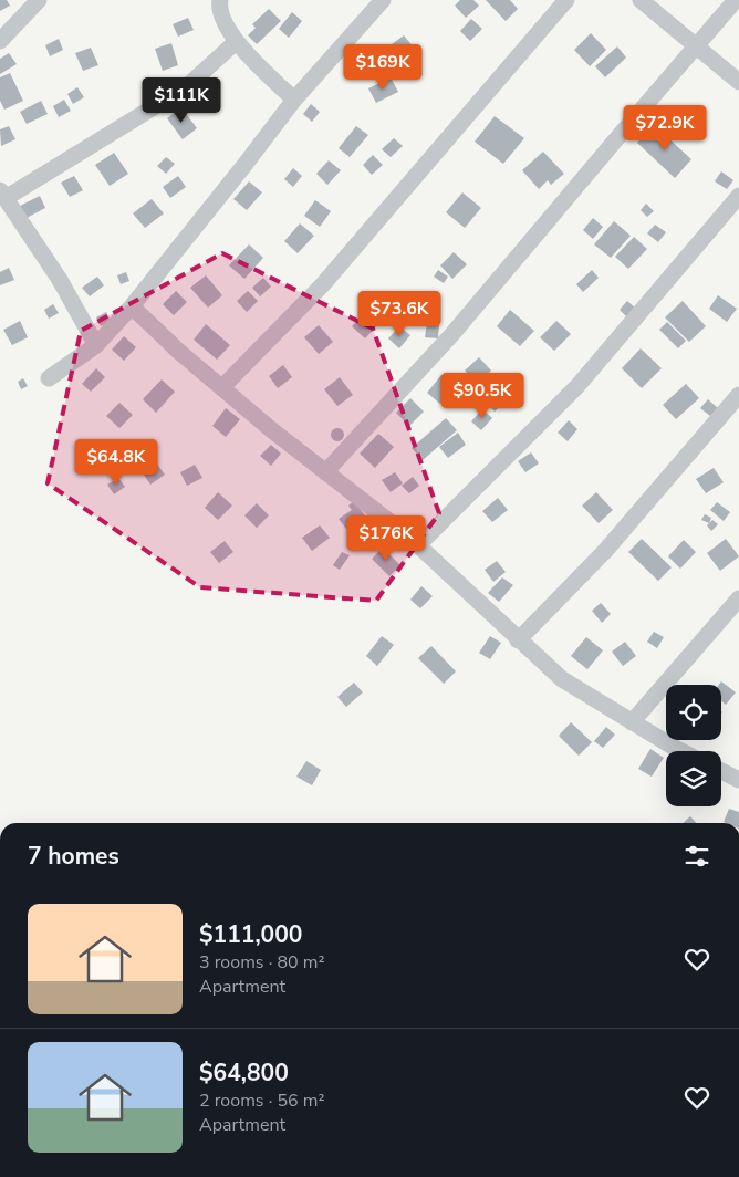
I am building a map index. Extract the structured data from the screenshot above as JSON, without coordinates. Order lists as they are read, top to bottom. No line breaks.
{"page":{"price":["$169K","$111K","$72.9K","$73.6K","$90.5K","$64.8K","$176K"],"heading":"7 homes","list":[{"name":"$111,000","note":"3 rooms · 80 m² · Apartment"},{"name":"$64,800","note":"2 rooms · 56 m² · Apartment"}]}}
